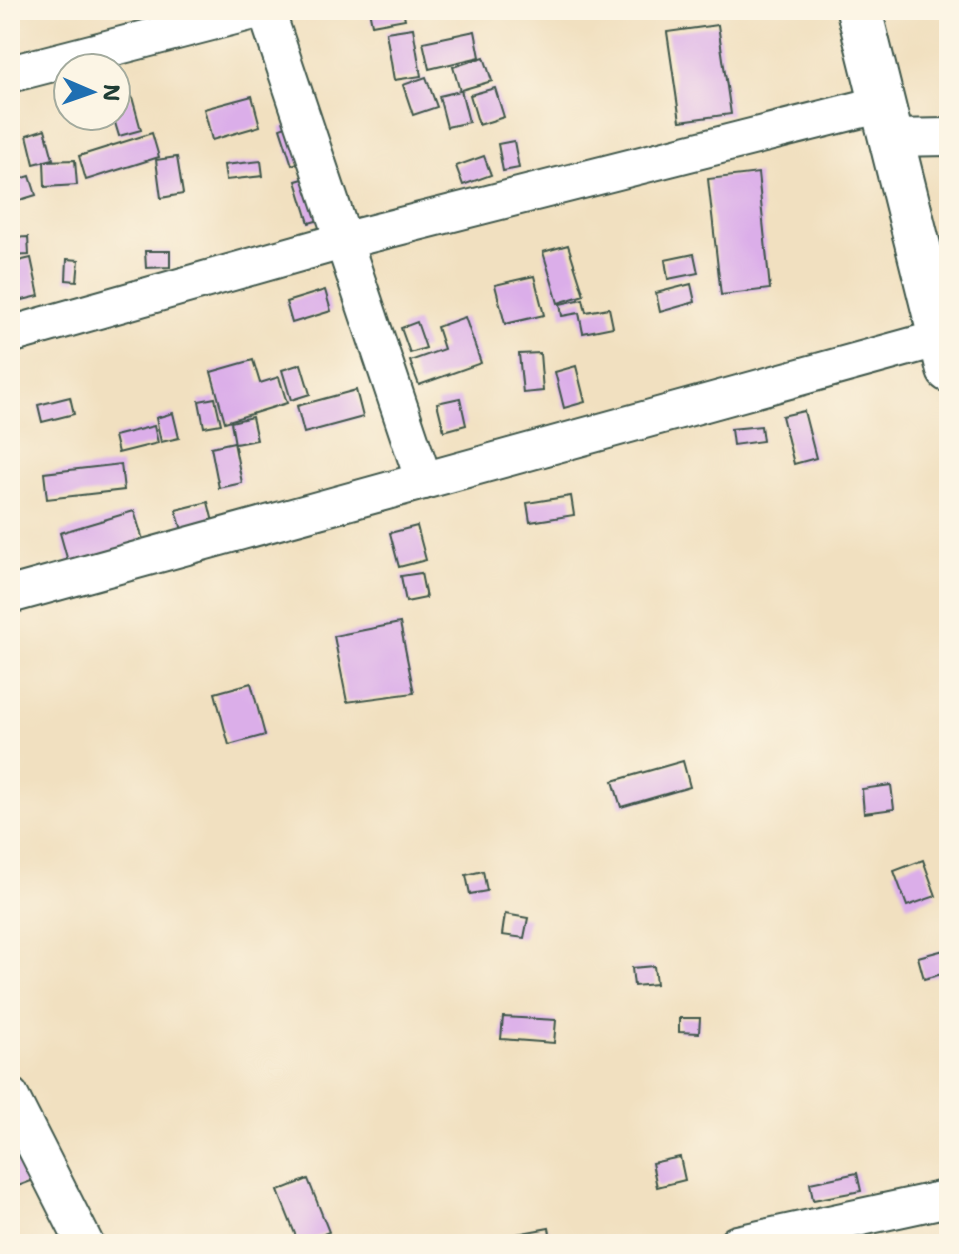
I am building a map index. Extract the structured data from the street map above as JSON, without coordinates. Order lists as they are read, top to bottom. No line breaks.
{"north":"right"}
